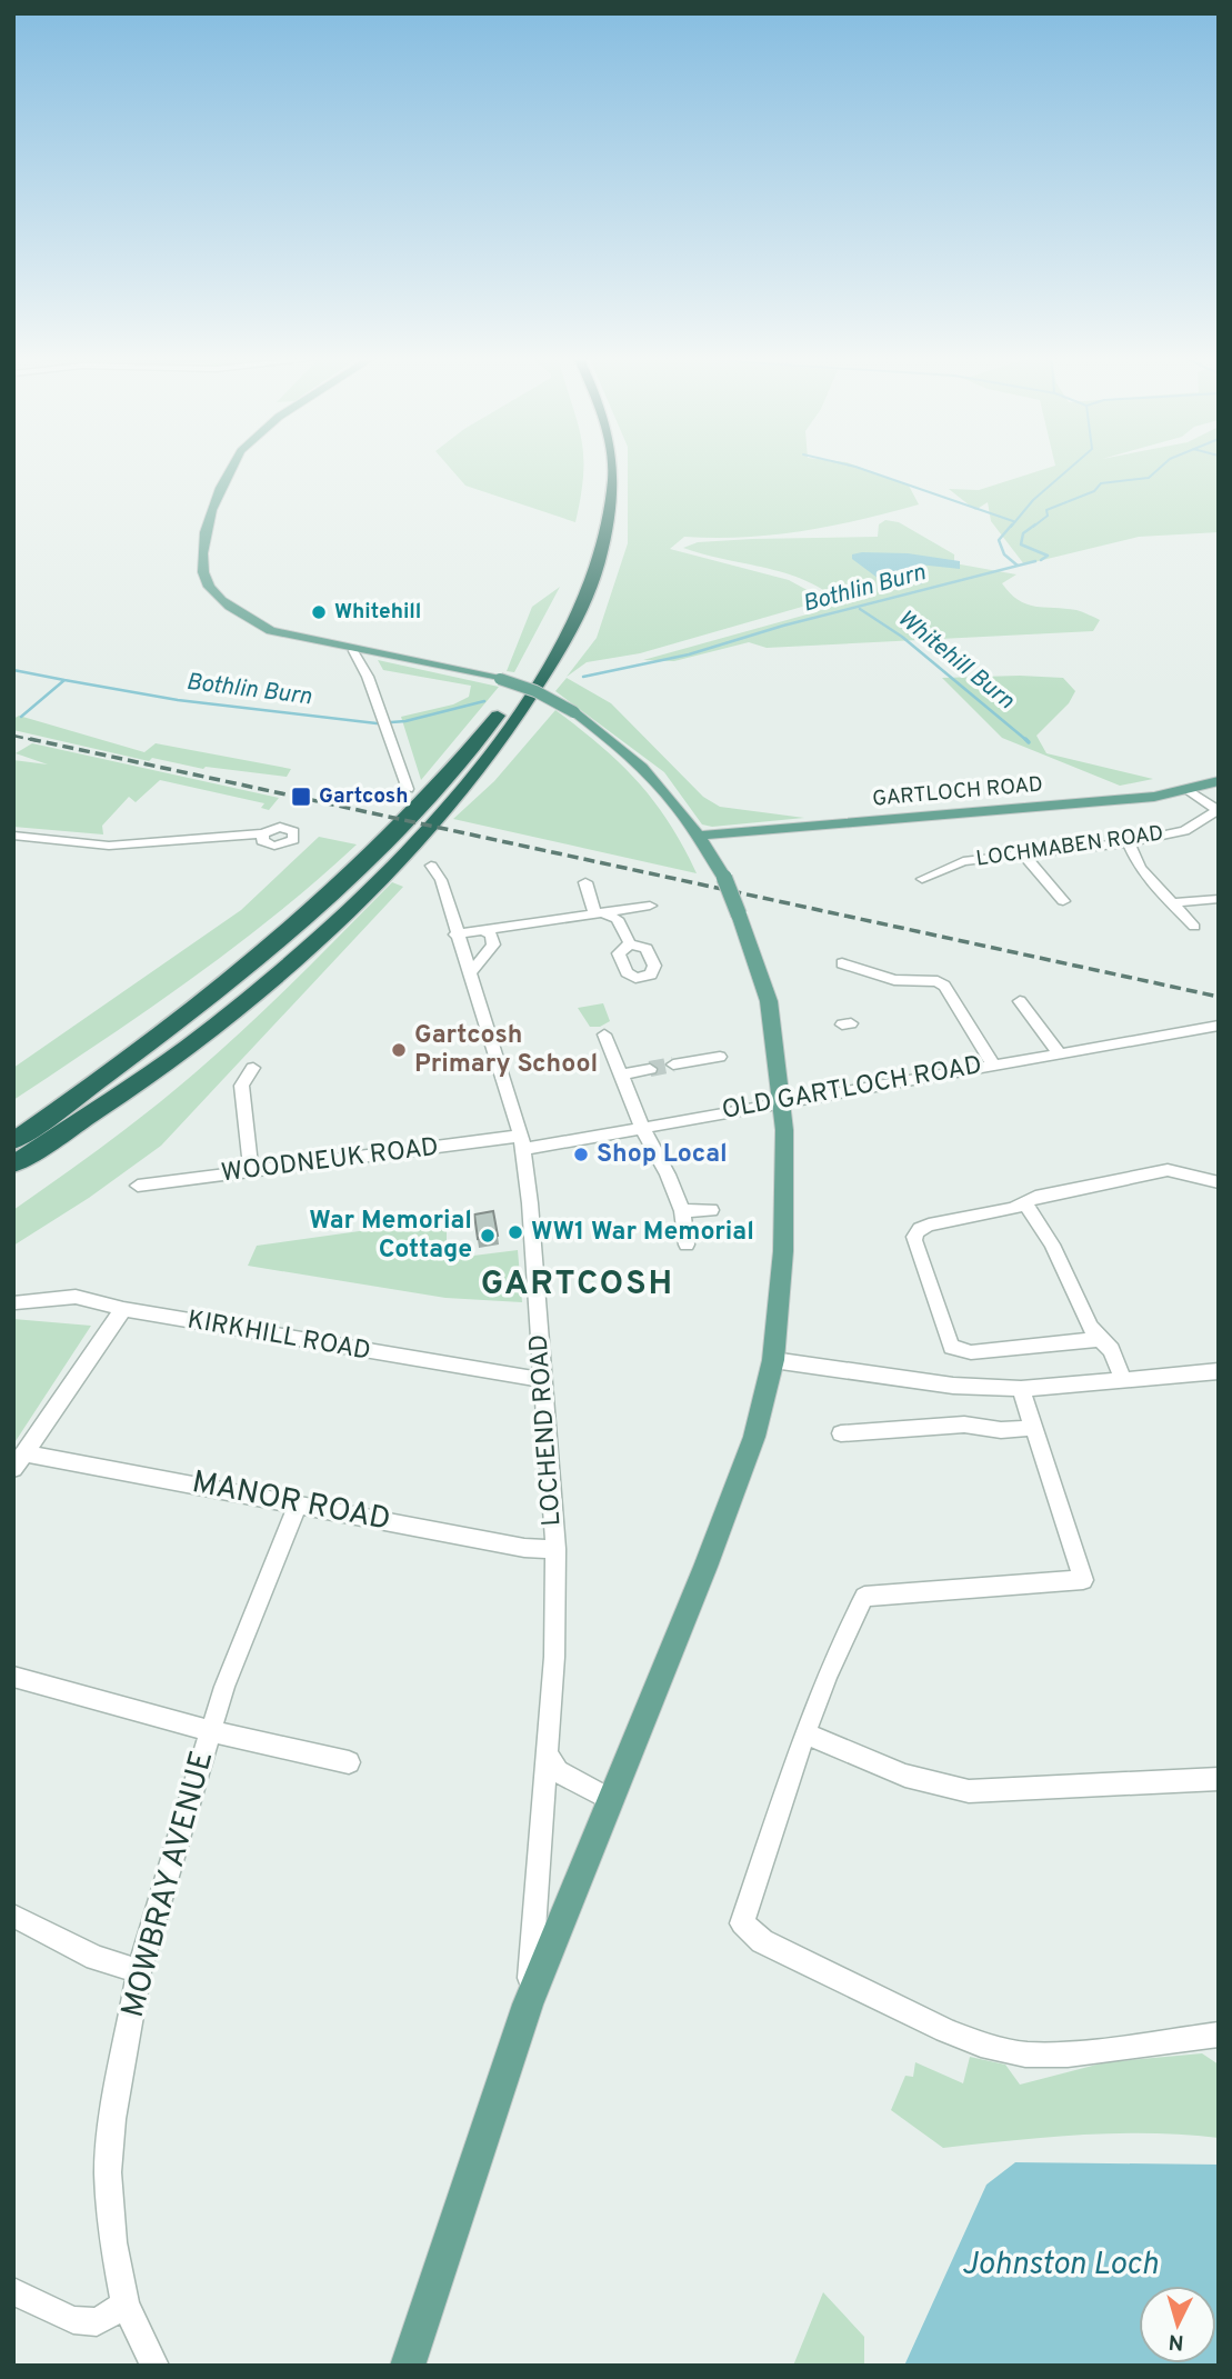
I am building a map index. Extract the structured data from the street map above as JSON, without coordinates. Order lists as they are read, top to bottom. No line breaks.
{"streets":{"main road":["GARTLOCH ROAD"],"street":["LOCHMABEN ROAD","OLD GARTLOCH ROAD","WOODNEUK ROAD","KIRKHILL ROAD","LOCHEND ROAD","MANOR ROAD","MOWBRAY AVENUE"]},"crossings":[["OLD GARTLOCH ROAD","WOODNEUK ROAD"],["OLD GARTLOCH ROAD","LOCHEND ROAD"],["WOODNEUK ROAD","LOCHEND ROAD"],["KIRKHILL ROAD","LOCHEND ROAD"],["LOCHEND ROAD","MANOR ROAD"],["MANOR ROAD","MOWBRAY AVENUE"]],"districts":["GARTCOSH"],"water":["Bothlin Burn","Whitehill Burn","Johnston Loch"],"places":{"other":["Whitehill","Gartcosh Primary School","Shop Local","WW1 War Memorial","War Memorial Cottage"],"transit":["Gartcosh"]},"north":"bottom"}
